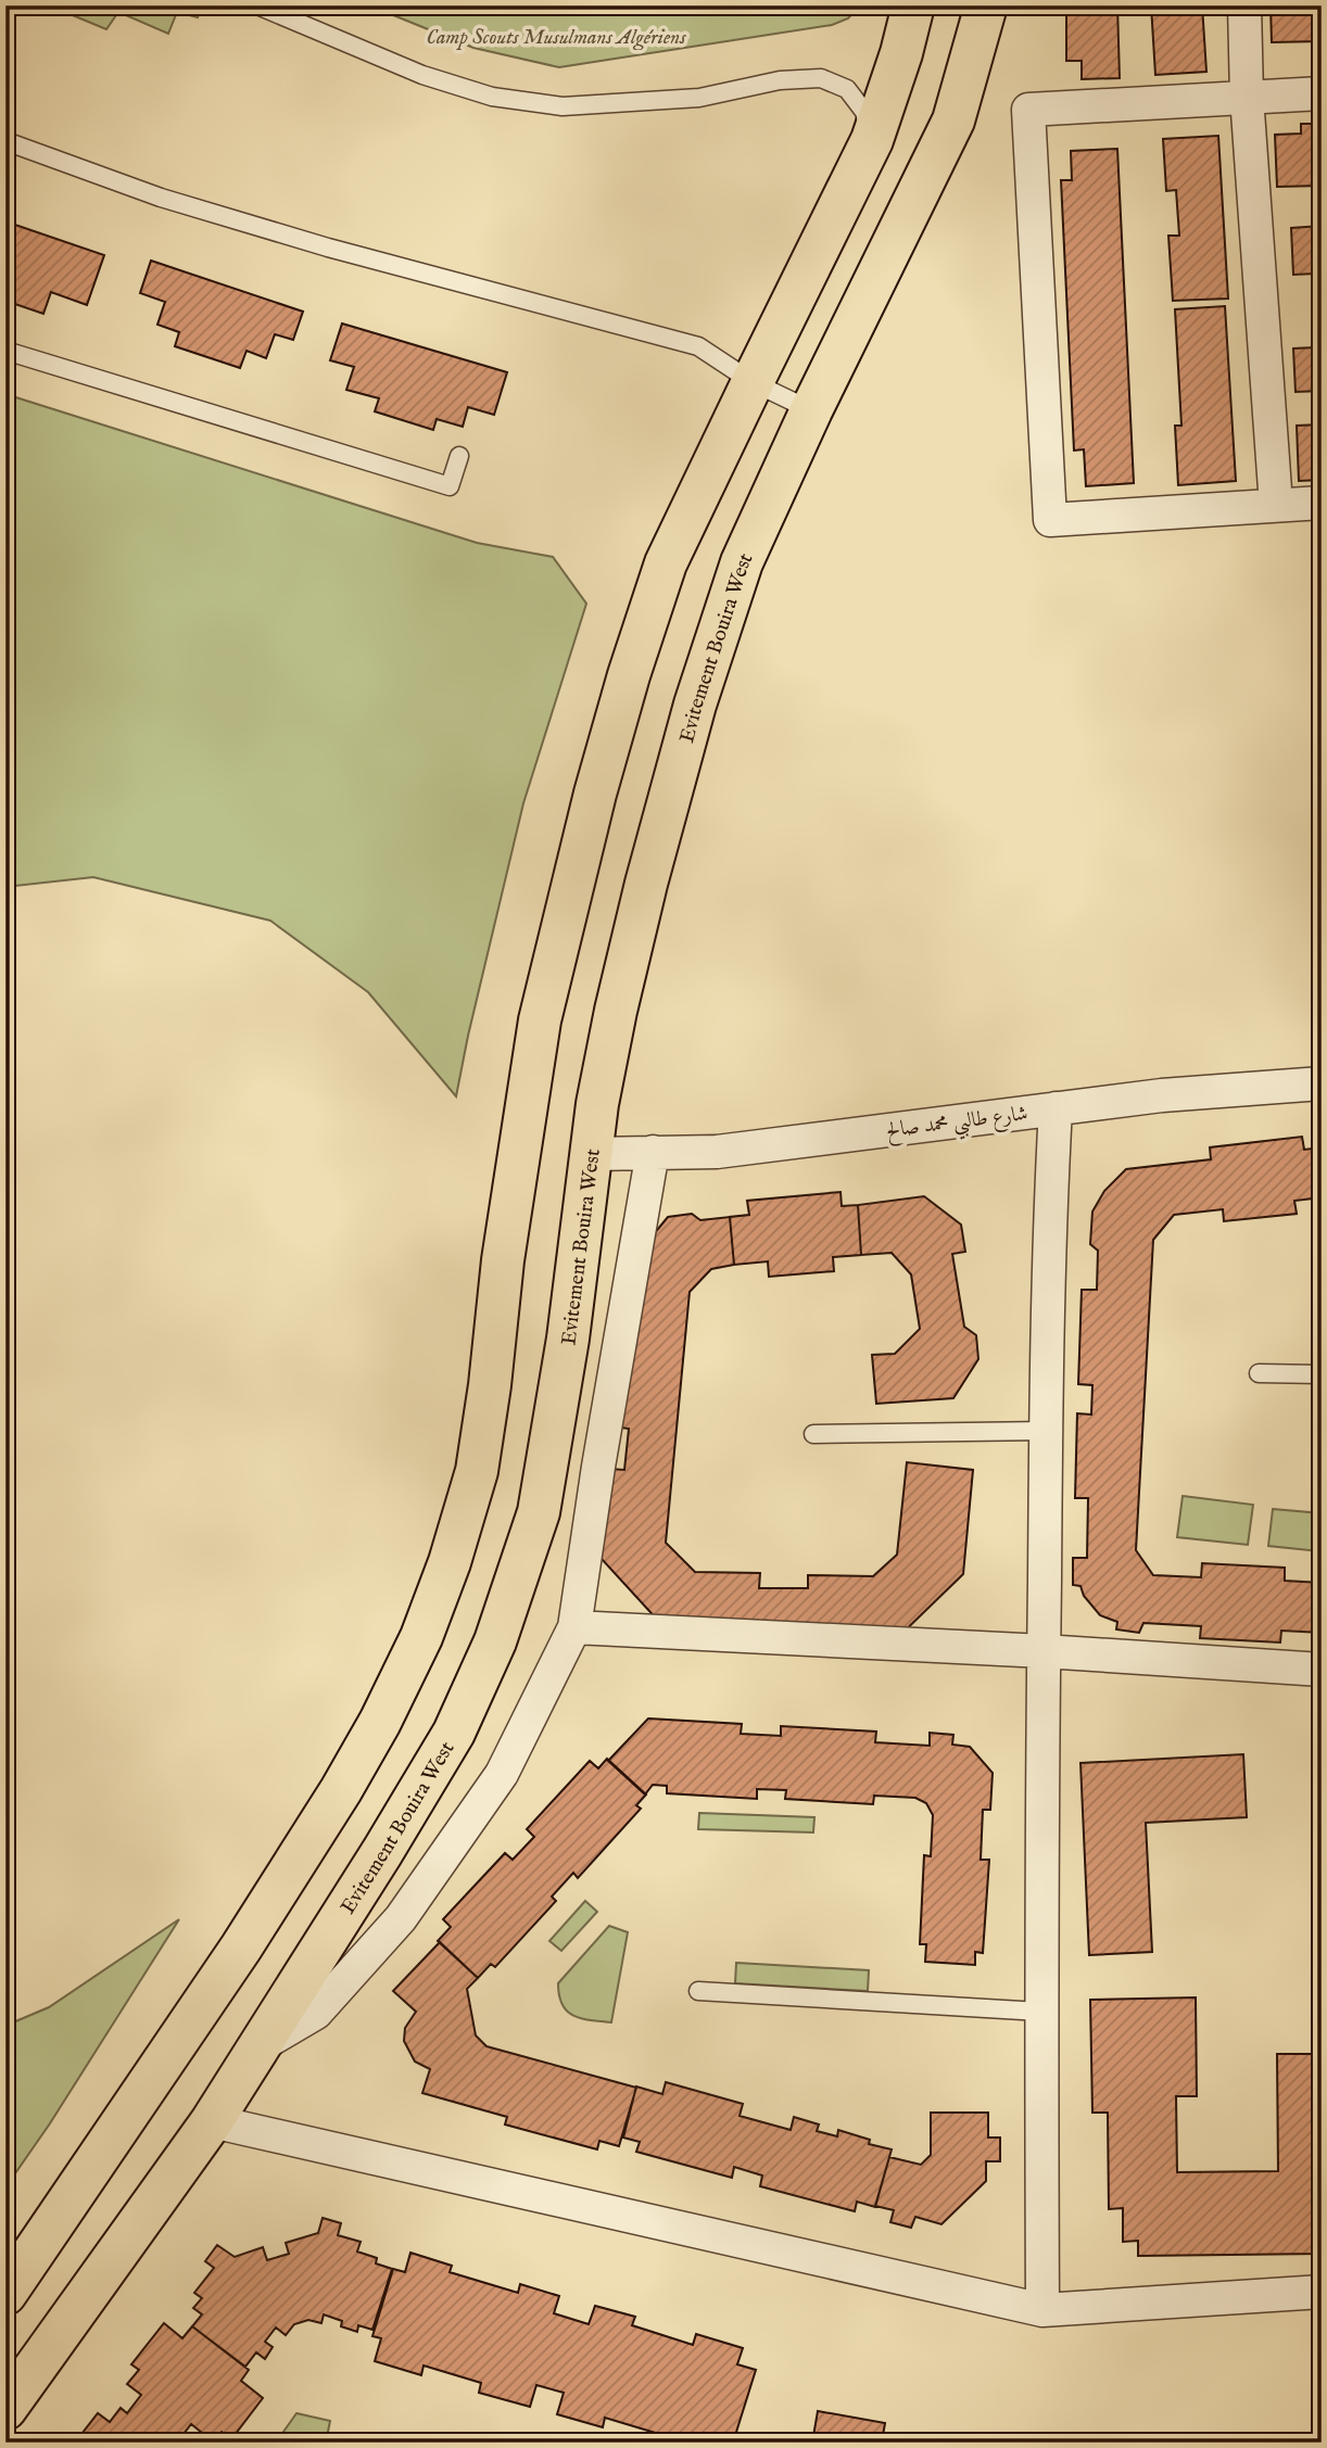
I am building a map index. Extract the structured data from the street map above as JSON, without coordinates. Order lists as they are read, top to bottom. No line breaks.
{"streets":{"highway":["Evitement Bouira West"],"street":["شارع طالبي محمد صالح"]},"crossings":[["Evitement Bouira West","شارع طالبي محمد صالح"]],"parks":["Camp Scouts Musulmans Algériens"]}
